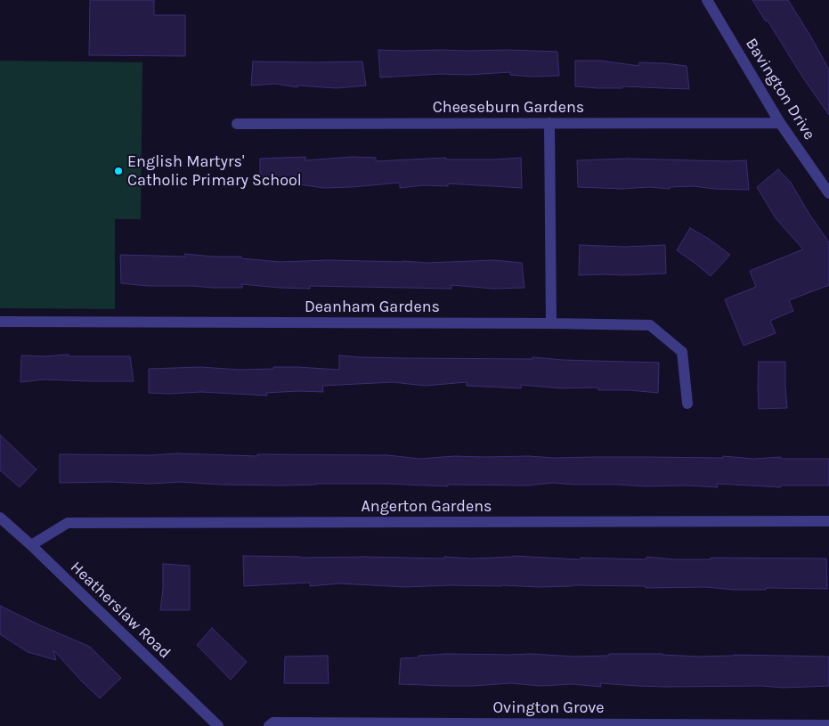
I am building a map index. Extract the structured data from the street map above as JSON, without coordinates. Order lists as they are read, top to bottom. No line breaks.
{"streets":{"street":["Bavington Drive","Cheeseburn Gardens","Deanham Gardens","Angerton Gardens","Heatherslaw Road","Ovington Grove"]},"crossings":[["Bavington Drive","Cheeseburn Gardens"],["Angerton Gardens","Heatherslaw Road"]],"places":["English Martyrs' Catholic Primary School"]}
